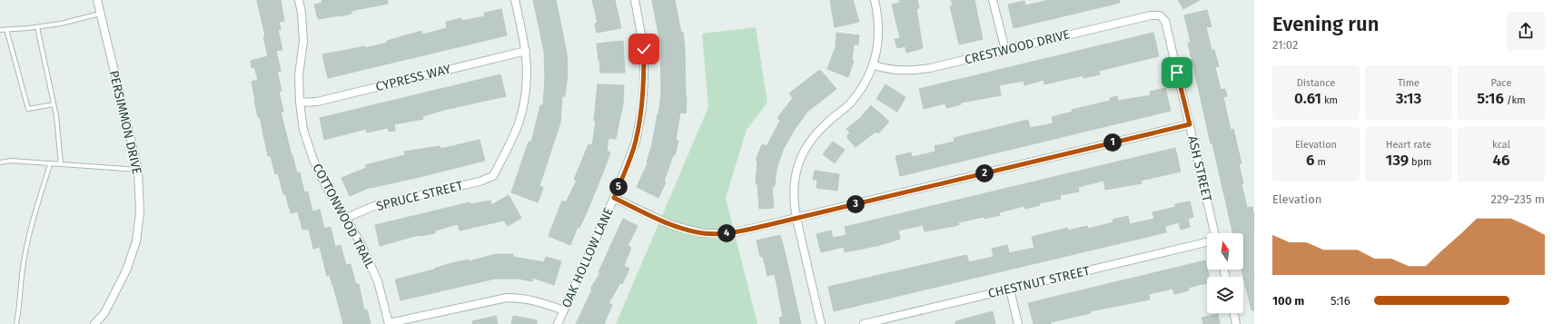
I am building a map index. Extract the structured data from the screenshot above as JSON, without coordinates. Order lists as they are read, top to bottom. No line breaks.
{"streets":{"street":["CRESTWOOD DRIVE","CYPRESS WAY","PERSIMMON DRIVE","ASH STREET","SPRUCE STREET","COTTONWOOD TRAIL","OAK HOLLOW LANE","CHESTNUT STREET"]},"crossings":[["CRESTWOOD DRIVE","ASH STREET"],["CYPRESS WAY","SPRUCE STREET"],["CYPRESS WAY","COTTONWOOD TRAIL"],["SPRUCE STREET","COTTONWOOD TRAIL"]],"north":"top","page":{"heading":["Evening run","21:02"],"stats":[["Distance","0.61 km"],["Time","3:13"],["Pace","5:16 /km"],["Elevation","6 m"],["Heart rate","139 bpm"],["kcal","46"]],"pins":["1","2","5","3","4"],"chart":["Elevation","229–235 m"],"list":[{"name":"100 m","note":"5:16"}]}}
